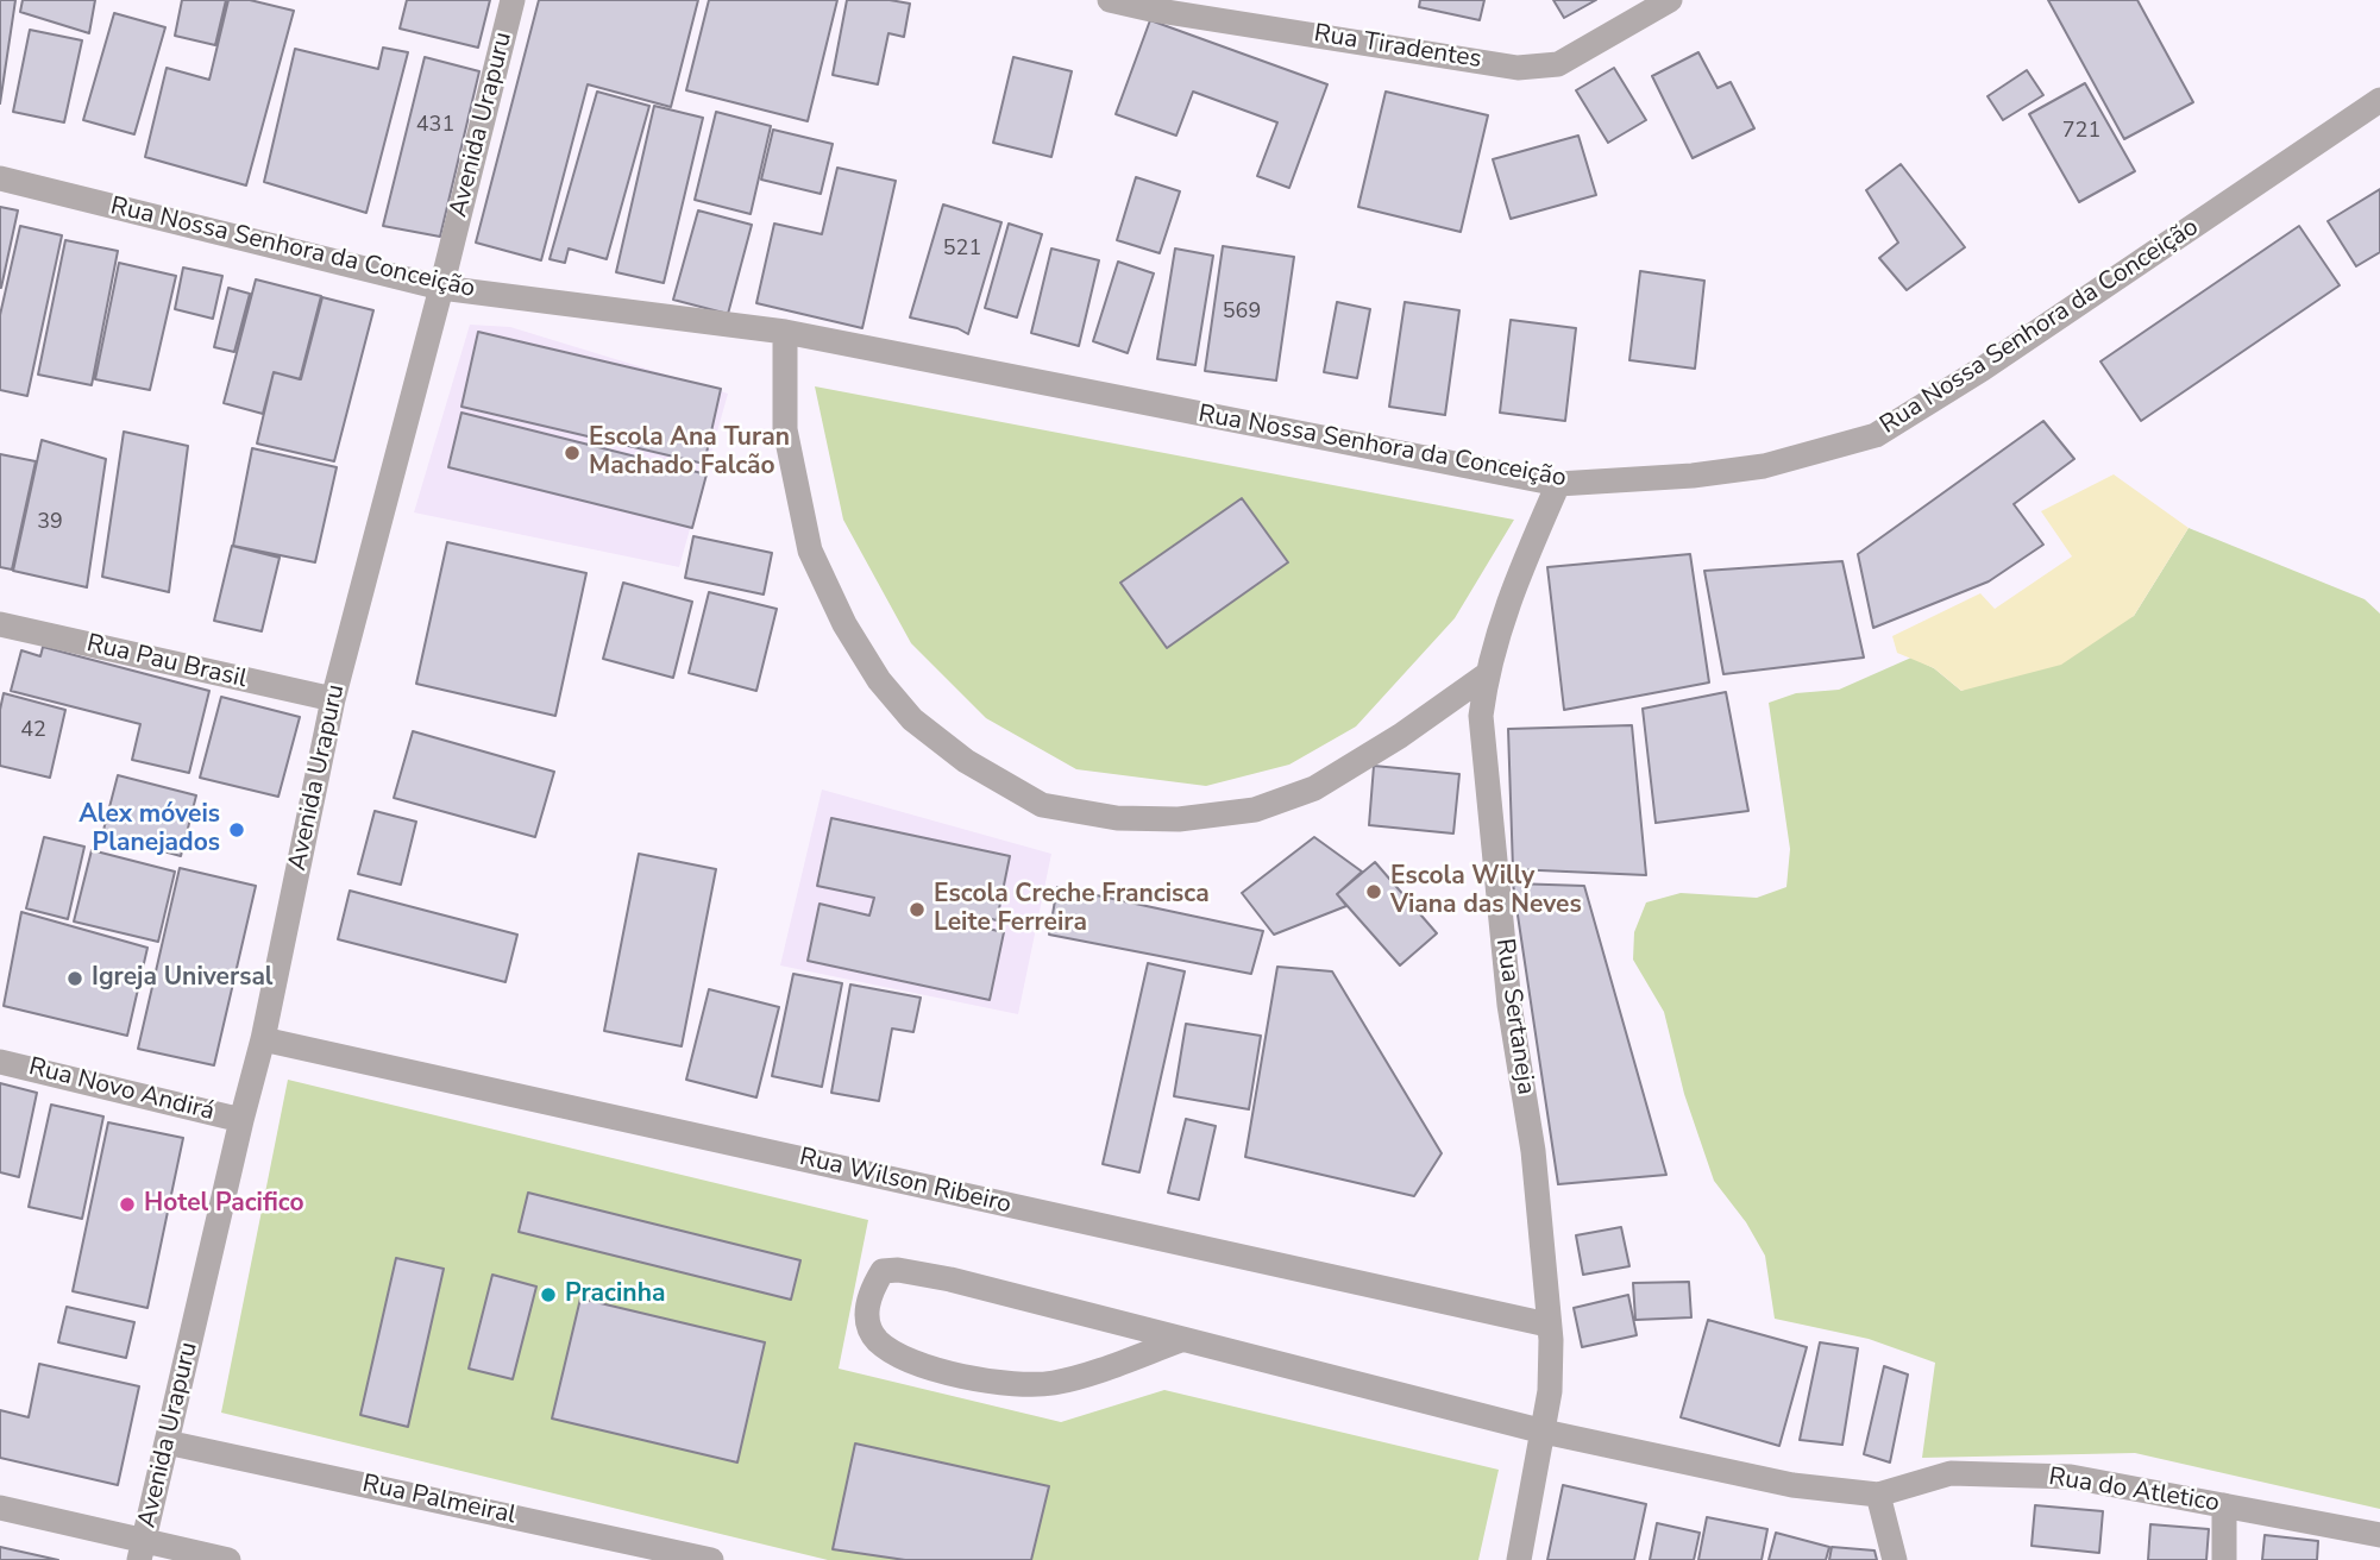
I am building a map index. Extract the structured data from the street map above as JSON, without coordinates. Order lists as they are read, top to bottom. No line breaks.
{"streets":{"street":["Rua Tiradentes","Avenida Urapuru","Rua Nossa Senhora da Conceição","Rua Pau Brasil","Rua Sertaneja","Rua Novo Andirá","Rua Wilson Ribeiro","Rua do Atletico","Rua Palmeiral"]},"crossings":[["Avenida Urapuru","Rua Nossa Senhora da Conceição"],["Avenida Urapuru","Rua Pau Brasil"],["Avenida Urapuru","Rua Novo Andirá"],["Avenida Urapuru","Rua Wilson Ribeiro"],["Avenida Urapuru","Rua Palmeiral"],["Rua Nossa Senhora da Conceição","Rua Sertaneja"],["Rua Sertaneja","Rua Wilson Ribeiro"],["Rua Sertaneja","Rua do Atletico"]],"places":["Escola Ana Turan Machado Falcão","Alex móveis Planejados","Escola Willy Viana das Neves","Escola Creche Francisca Leite Ferreira","Igreja Universal","Hotel Pacifico","Pracinha"],"house_numbers":["431","721","521","569","39","42"]}
